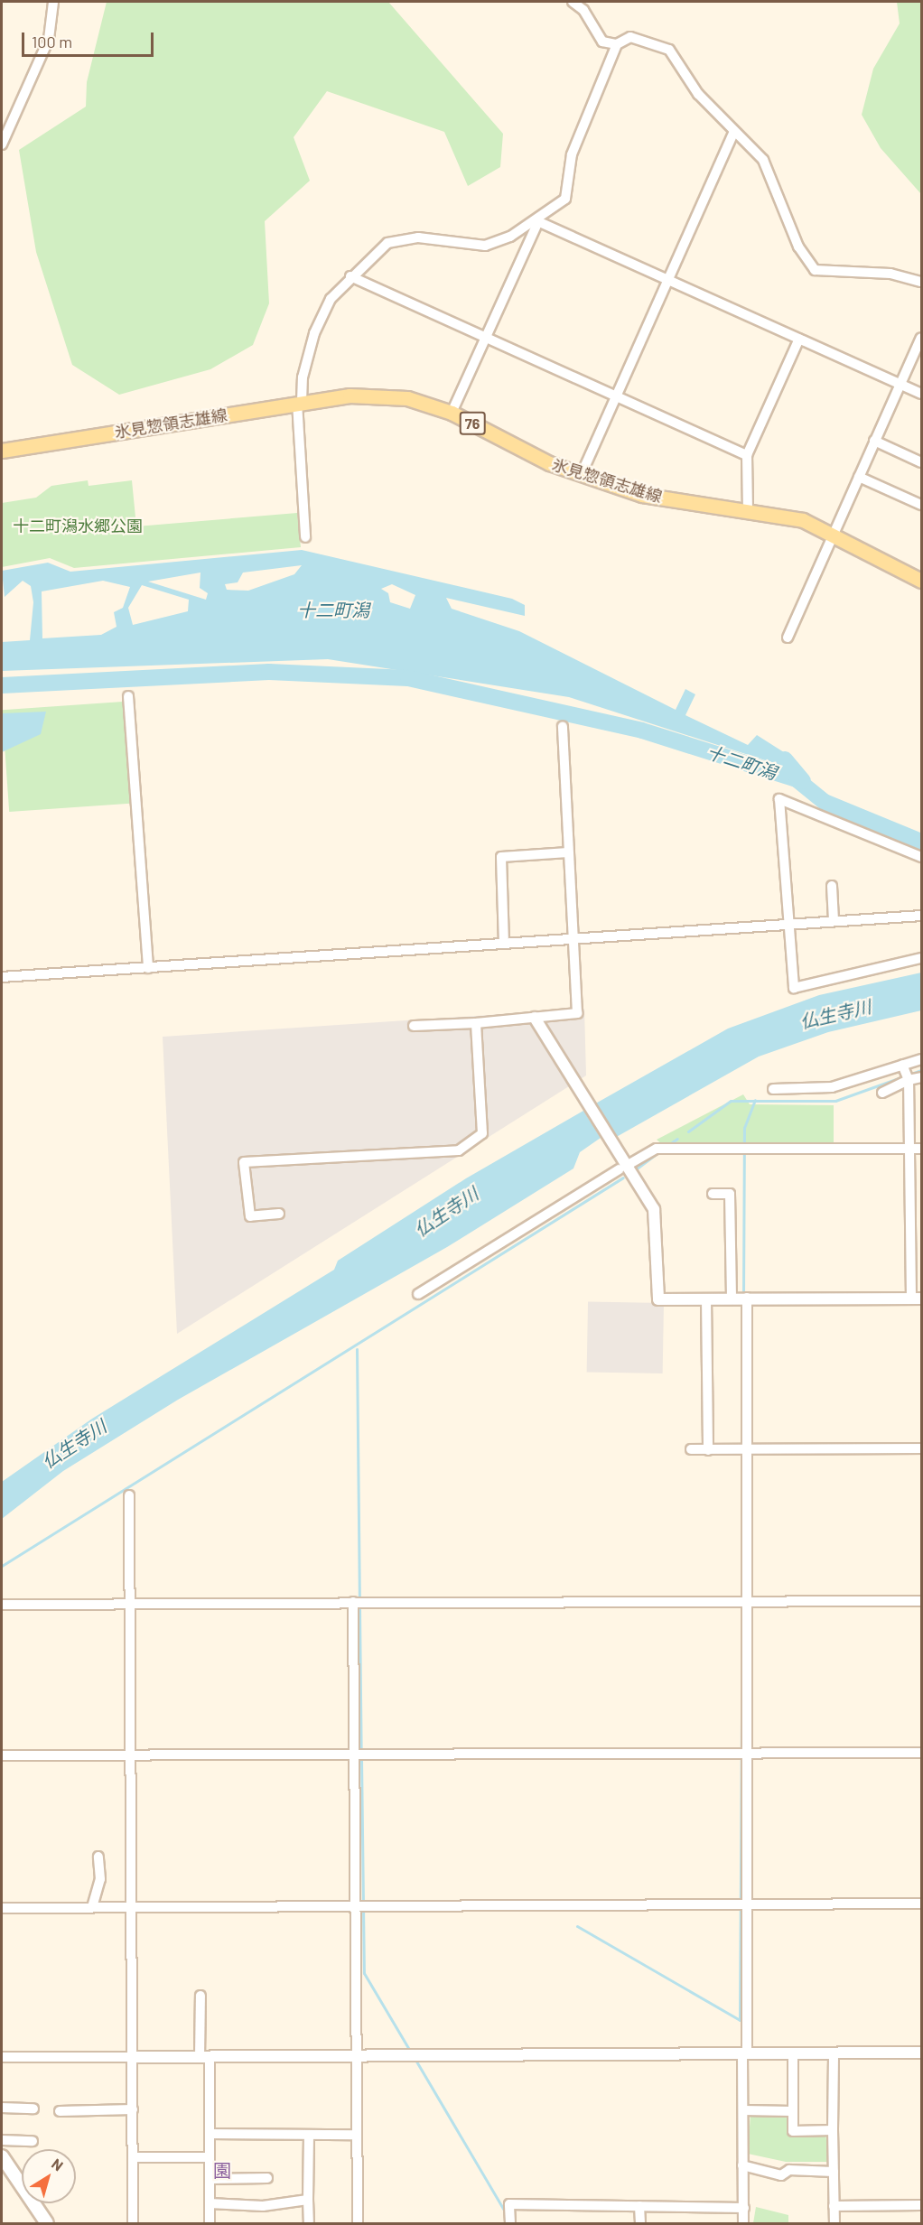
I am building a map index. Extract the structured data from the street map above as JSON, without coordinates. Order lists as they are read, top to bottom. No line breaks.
{"streets":{"main road":["氷見惣領志雄線","76"]},"districts":["園"],"water":["十二町潟","仏生寺川"],"parks":["十二町潟水郷公園"],"scale_bar":"100 m","north":"top right"}
